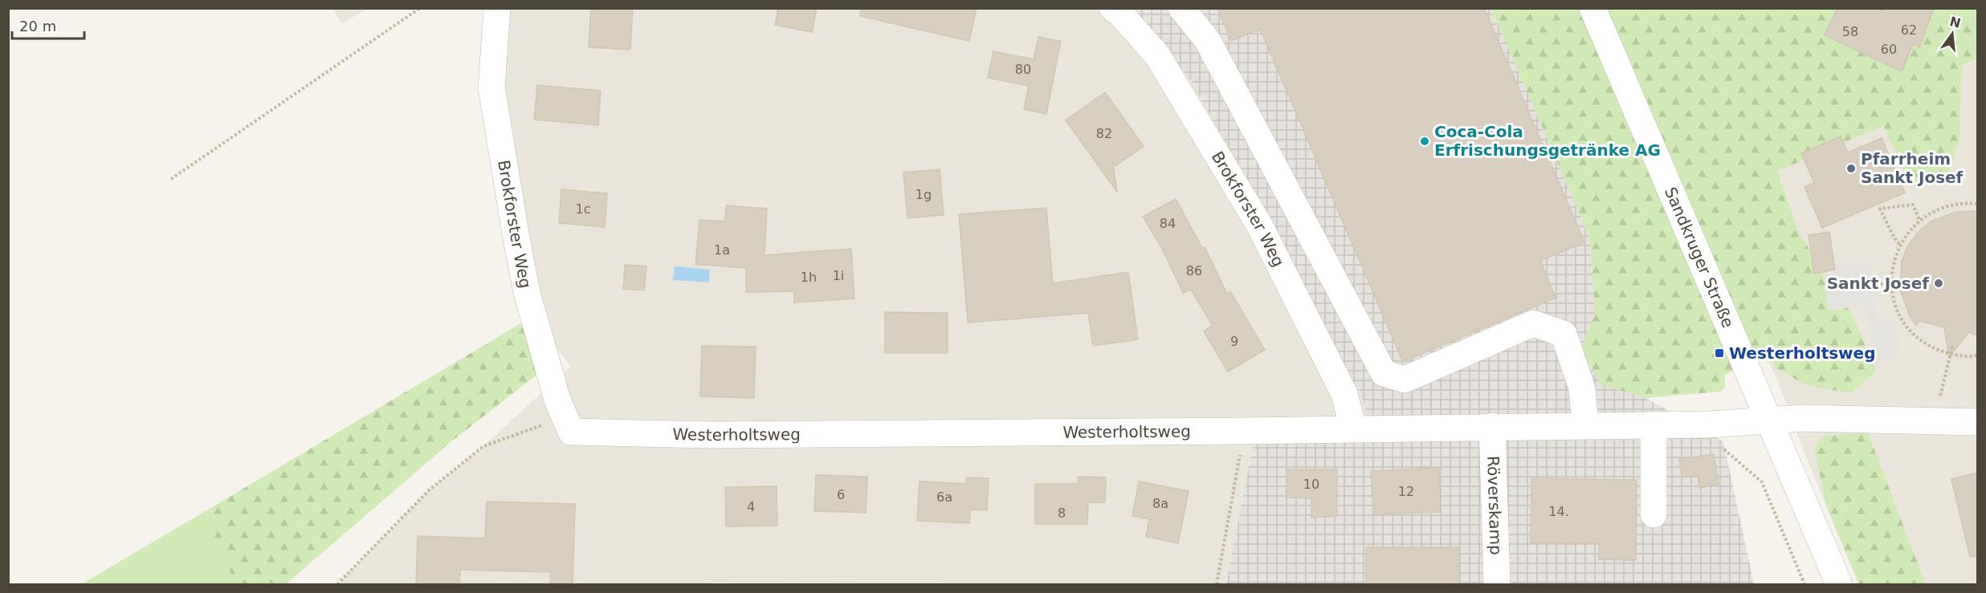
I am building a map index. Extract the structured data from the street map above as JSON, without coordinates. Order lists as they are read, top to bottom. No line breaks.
{"streets":{"street":["Brokforster Weg","Sandkruger Straße","Westerholtsweg","Röverskamp"]},"crossings":[["Brokforster Weg","Westerholtsweg"],["Sandkruger Straße","Westerholtsweg"],["Westerholtsweg","Röverskamp"]],"places":{"other":["Coca-Cola Erfrischungsgetränke AG","Pfarrheim Sankt Josef","Sankt Josef"],"transit":["Westerholtsweg"]},"house_numbers":["62","58","60","80","82","1g","1c","84","1a","86","1i","1h","9","10","12","6","6a","8a","4","14.","8"],"scale_bar":"20 m","north":"top"}
